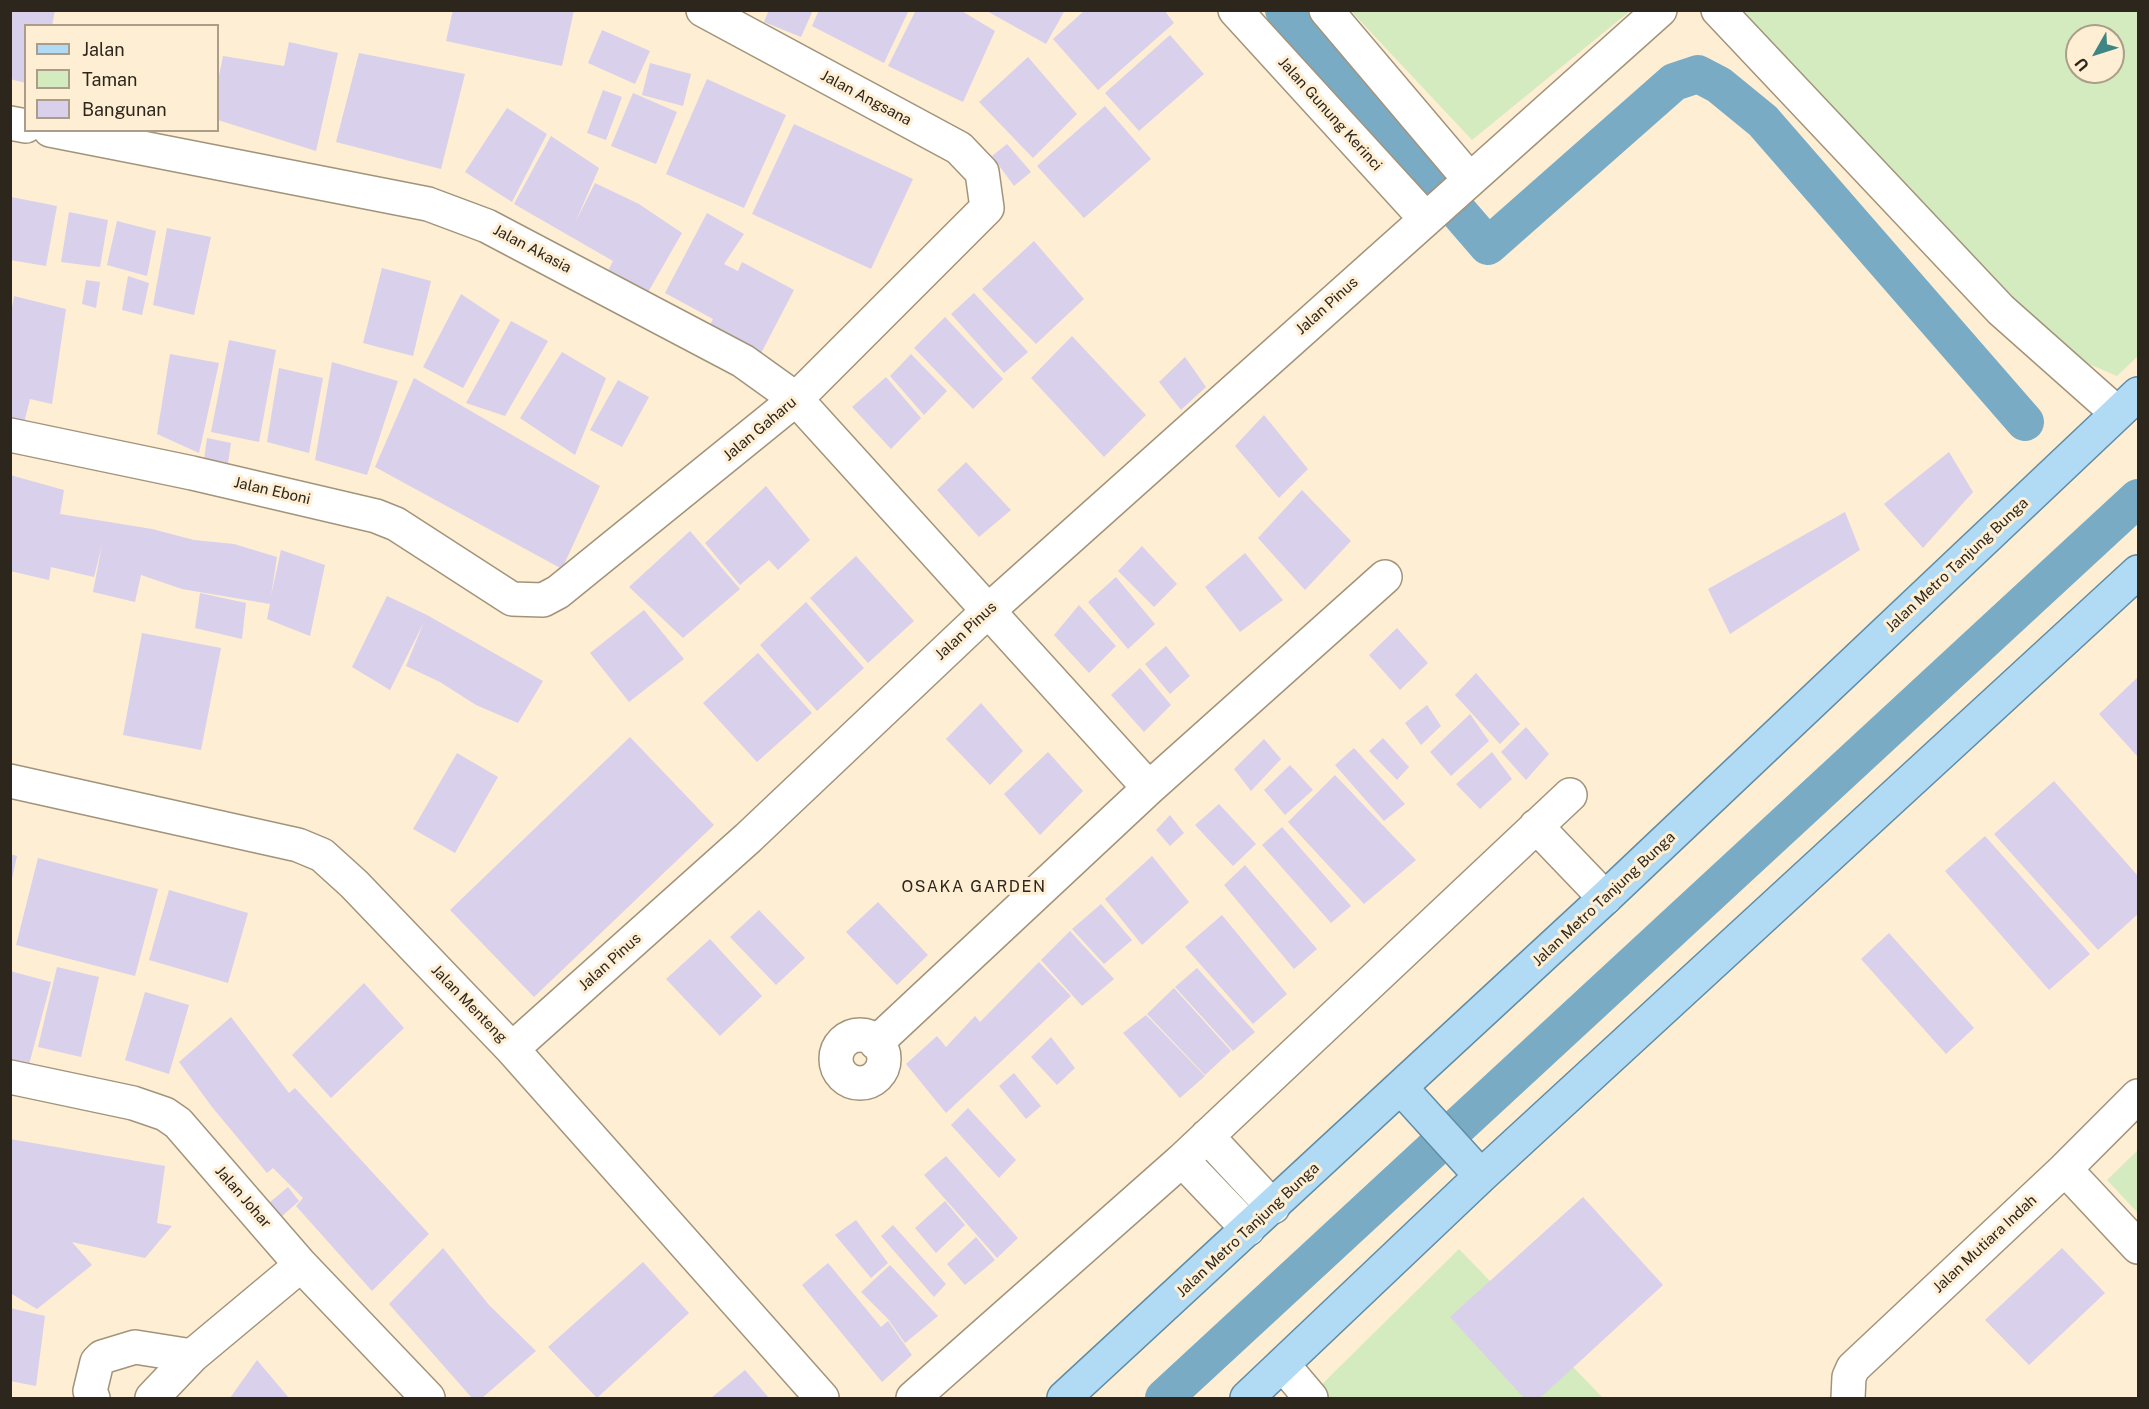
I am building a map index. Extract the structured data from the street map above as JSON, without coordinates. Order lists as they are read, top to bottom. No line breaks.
{"streets":{"main road":["Jalan Metro Tanjung Bunga"],"street":["Jalan Angsana","Jalan Gunung Kerinci","Jalan Akasia","Jalan Pinus","Jalan Gaharu","Jalan Eboni","Jalan Menteng","Jalan Johar","Jalan Mutiara Indah"]},"crossings":[["Jalan Angsana","Jalan Gaharu"],["Jalan Gunung Kerinci","Jalan Pinus"],["Jalan Akasia","Jalan Pinus"],["Jalan Akasia","Jalan Gaharu"],["Jalan Pinus","Jalan Menteng"],["Jalan Gaharu","Jalan Eboni"]],"districts":["OSAKA GARDEN"],"legend":["Jalan","Taman","Bangunan"],"north":"bottom left"}
